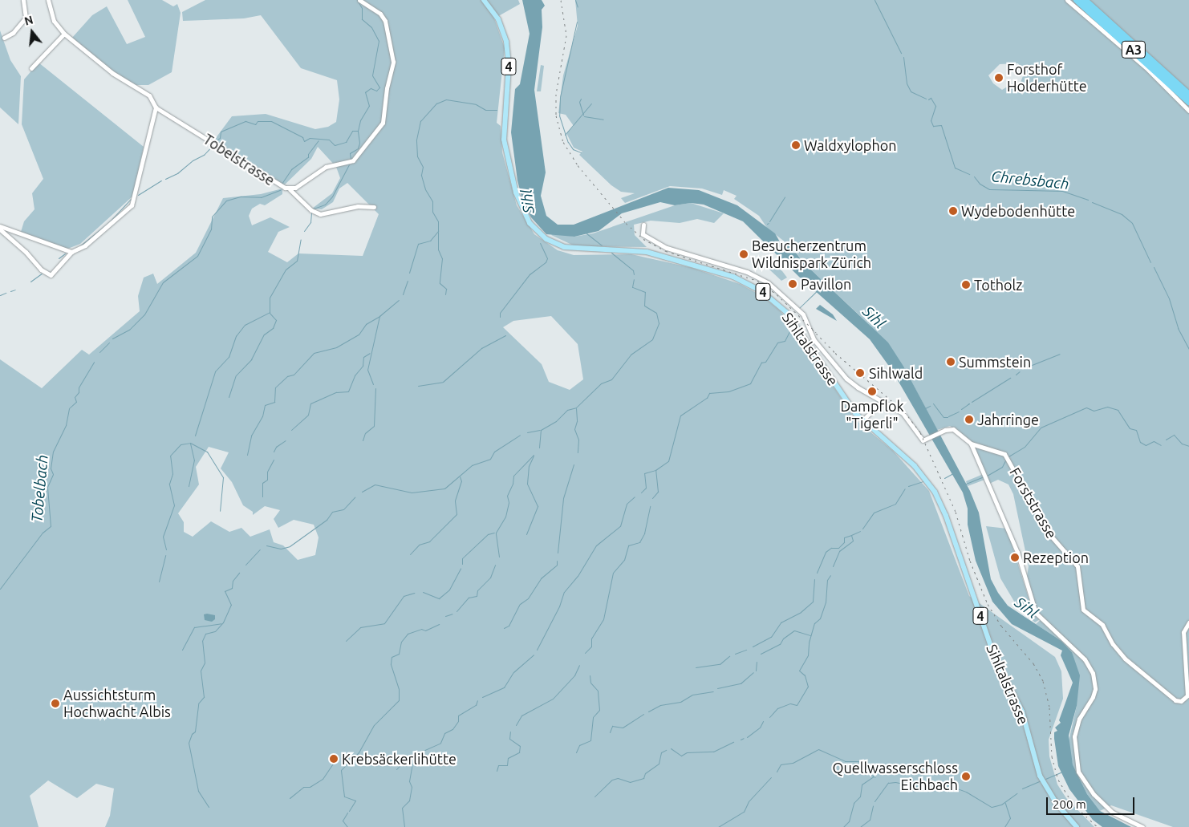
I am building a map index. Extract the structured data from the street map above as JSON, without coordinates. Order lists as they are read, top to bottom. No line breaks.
{"streets":{"highway":["A3"],"main road":["4","Sihltalstrasse"],"street":["Tobelstrasse","Forststrasse"]},"water":["Chrebsbach","Sihl","Tobelbach"],"places":["Forsthof Holderhütte","Waldxylophon","Wydebodenhütte","Besucherzentrum Wildnispark Zürich","Pavillon","Totholz","Summstein","Sihlwald","Dampflok \"Tigerli\"","Jahrringe","Rezeption","Aussichtsturm Hochwacht Albis","Krebsäckerlihütte","Quellwasserschloss Eichbach"],"scale_bar":"200 m","north":"top"}
